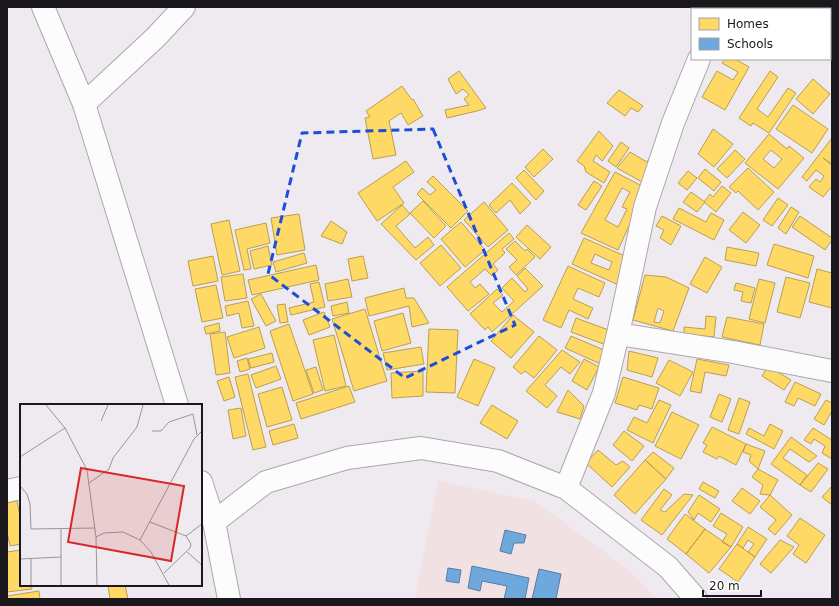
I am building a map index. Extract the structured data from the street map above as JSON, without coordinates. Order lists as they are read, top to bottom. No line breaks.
{"legend":["Homes","Schools"],"scale_bar":"20 m"}
